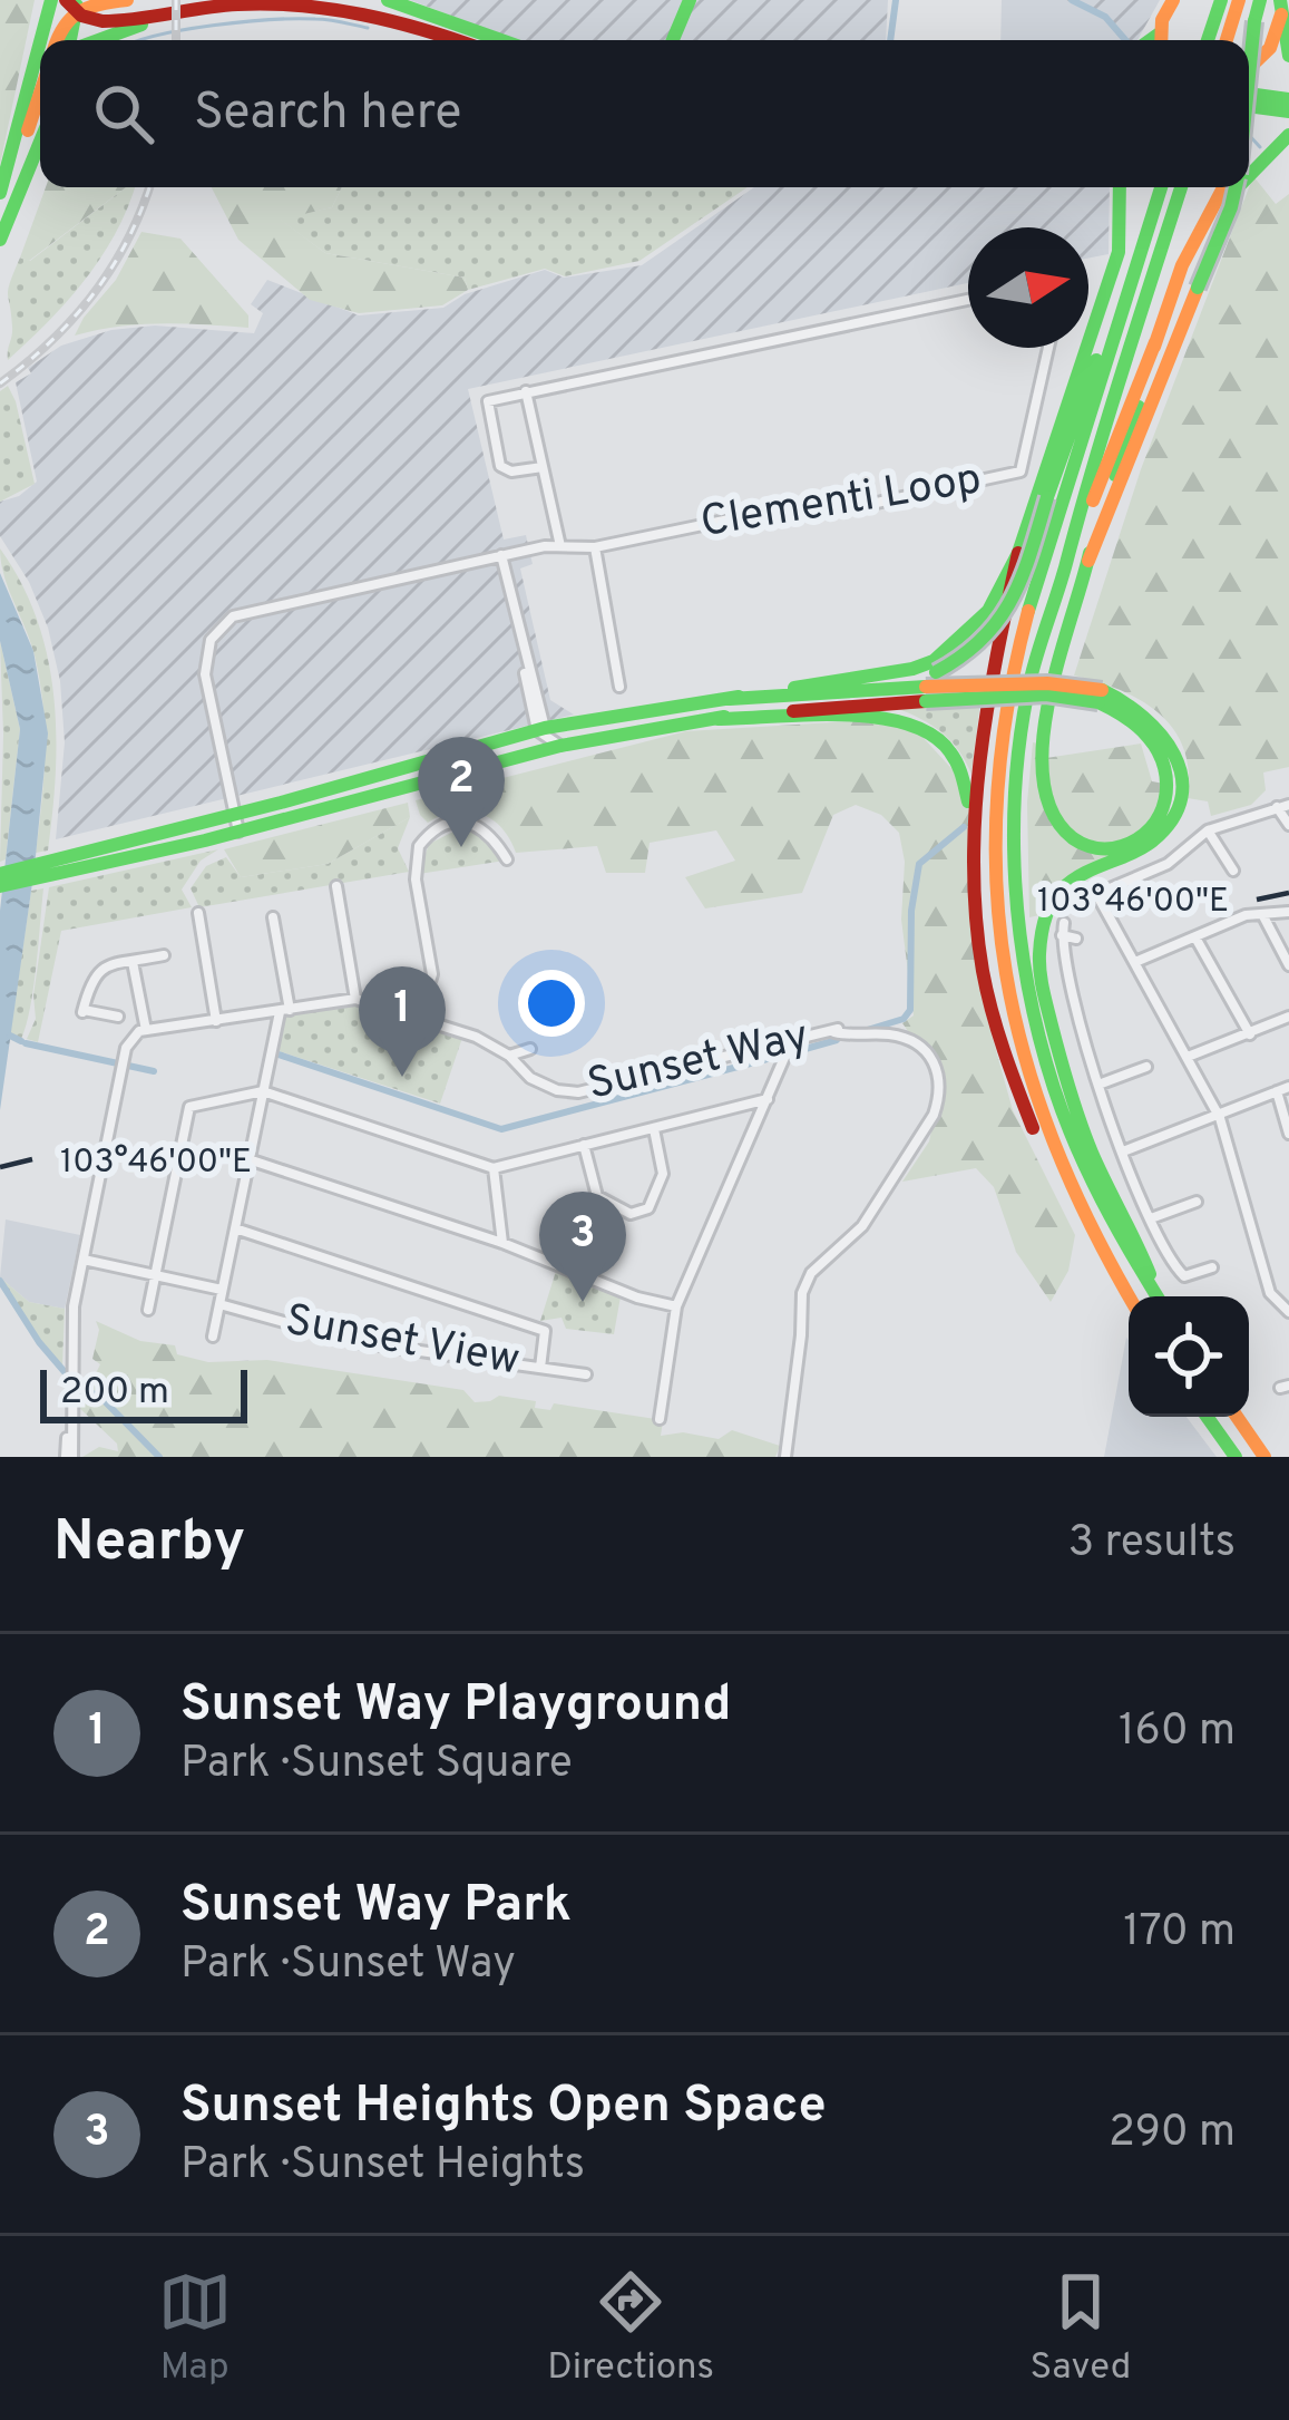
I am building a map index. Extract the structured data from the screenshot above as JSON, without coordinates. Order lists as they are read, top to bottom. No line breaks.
{"streets":{"street":["Clementi Loop","Sunset Way","Sunset View"]},"scale_bar":"200 m","north":"right","page":{"search":"Search here","pins":["2","1","3"],"scale":"200 m","heading":["Nearby","3 results"],"list":[{"mark":"1","name":"Sunset Way Playground","note":"Park · Sunset Square","value":"160 m"},{"mark":"2","name":"Sunset Way Park","note":"Park · Sunset Way","value":"170 m"},{"mark":"3","name":"Sunset Heights Open Space","note":"Park · Sunset Heights","value":"290 m"}],"nav":["Map","Directions","Saved"]},"coordinates":["103°46'00\"E"]}
